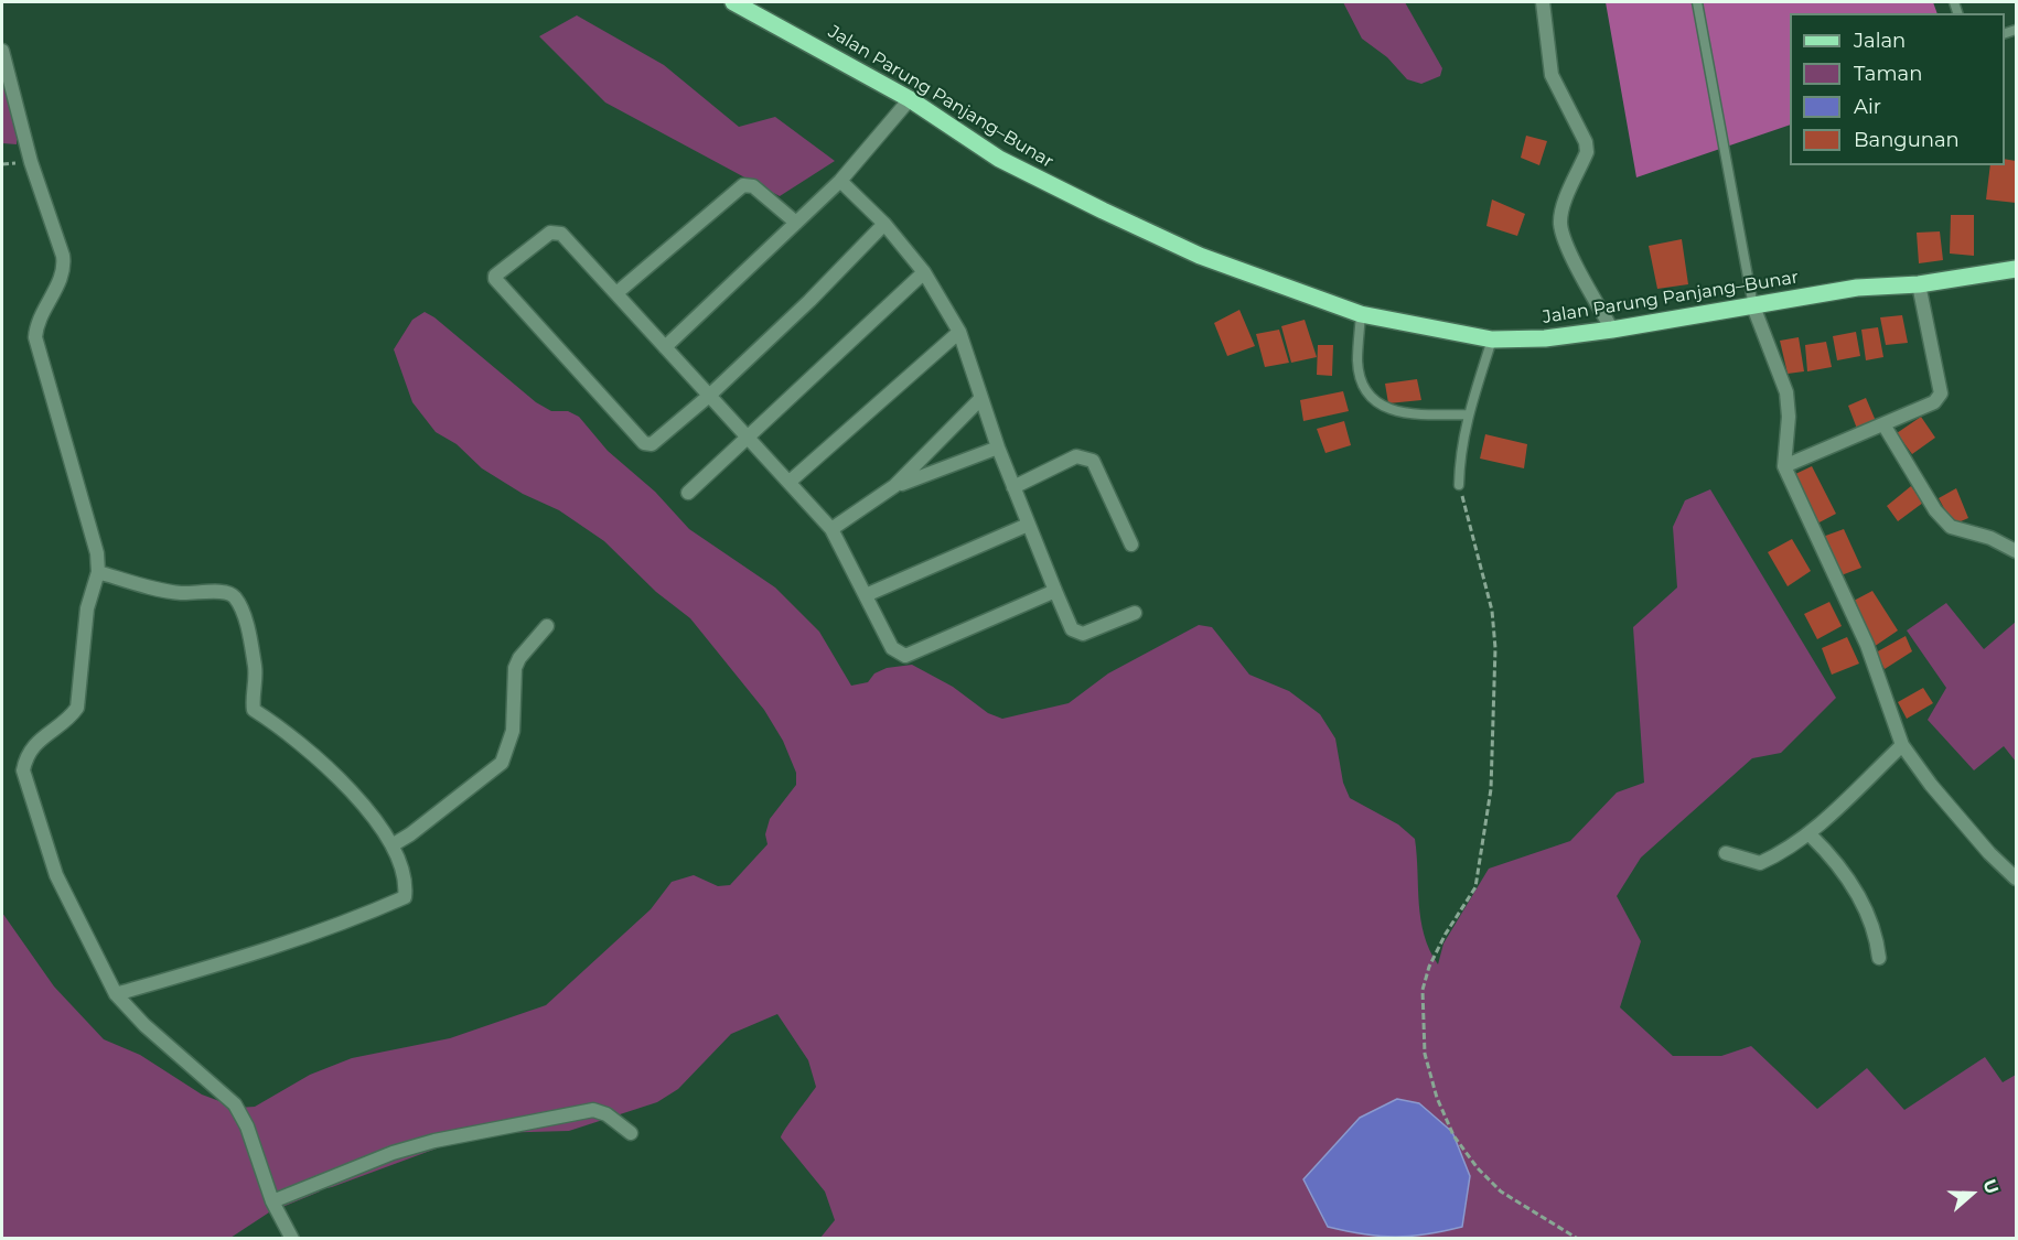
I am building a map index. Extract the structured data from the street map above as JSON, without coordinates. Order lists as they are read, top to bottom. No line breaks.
{"streets":{"main road":["Jalan Parung Panjang–Bunar"]},"legend":["Jalan","Taman","Air","Bangunan"],"north":"right"}
